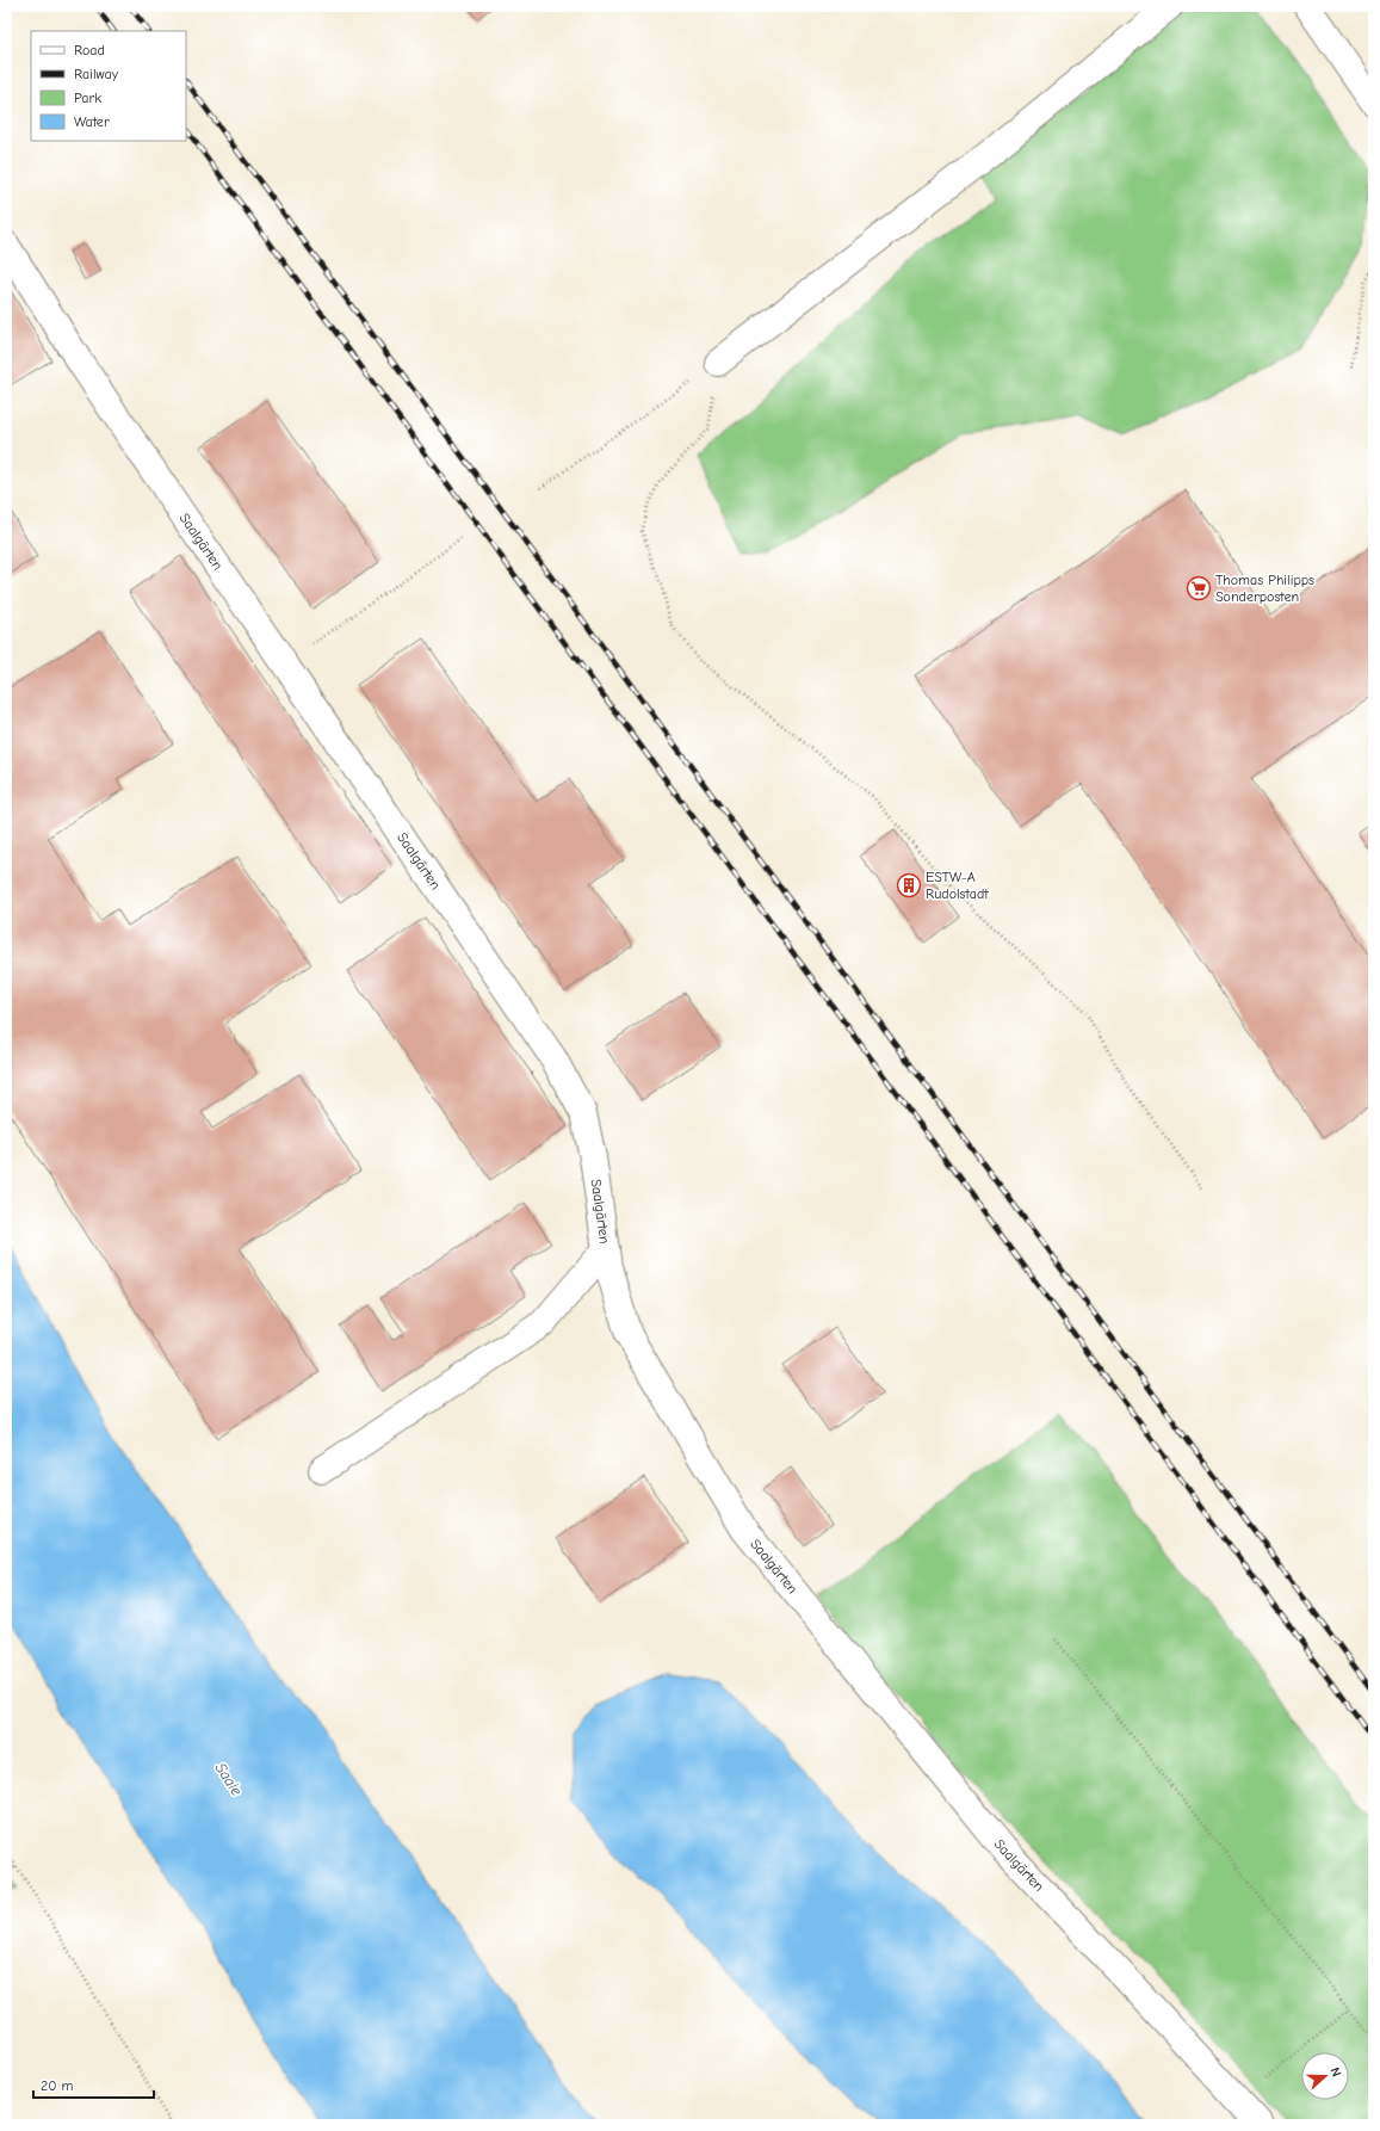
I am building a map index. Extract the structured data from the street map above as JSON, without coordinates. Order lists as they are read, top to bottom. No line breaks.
{"streets":{"street":["Saalgärten"]},"water":["Saale"],"places":{"supermarket":["Thomas Philipps Sonderposten"],"building":["ESTW-A Rudolstadt"]},"legend":["Road","Railway","Park","Water"],"scale_bar":"20 m","north":"right"}
